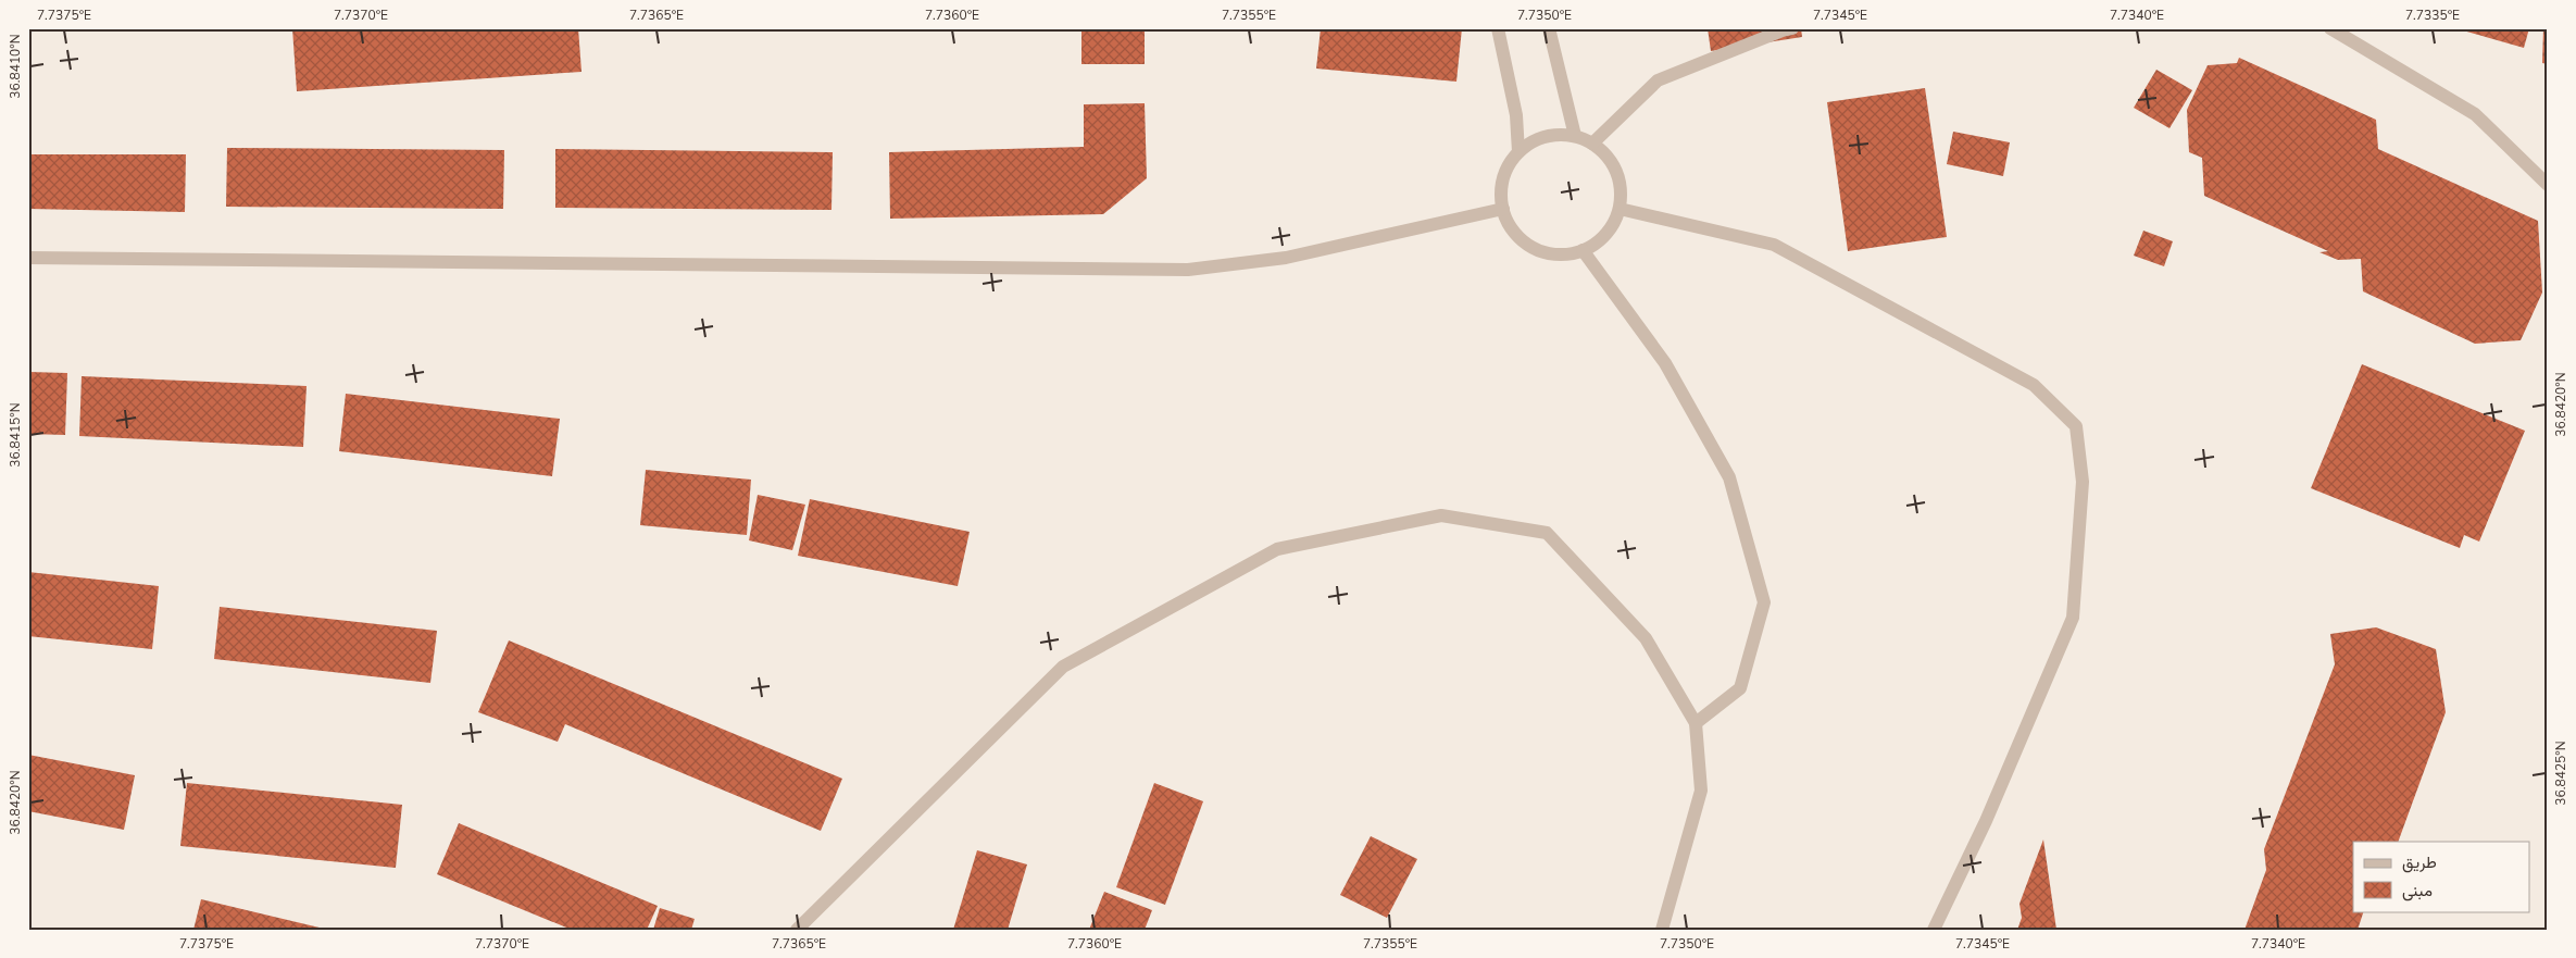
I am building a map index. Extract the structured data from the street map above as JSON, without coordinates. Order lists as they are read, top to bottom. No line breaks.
{"legend":["طريق","مبنى"],"coordinates":["7.7375°E","7.7370°E","7.7365°E","7.7360°E","7.7355°E","7.7350°E","7.7345°E","7.7340°E","7.7335°E","36.8410°N","36.8420°N","36.8415°N","36.8425°N"]}
